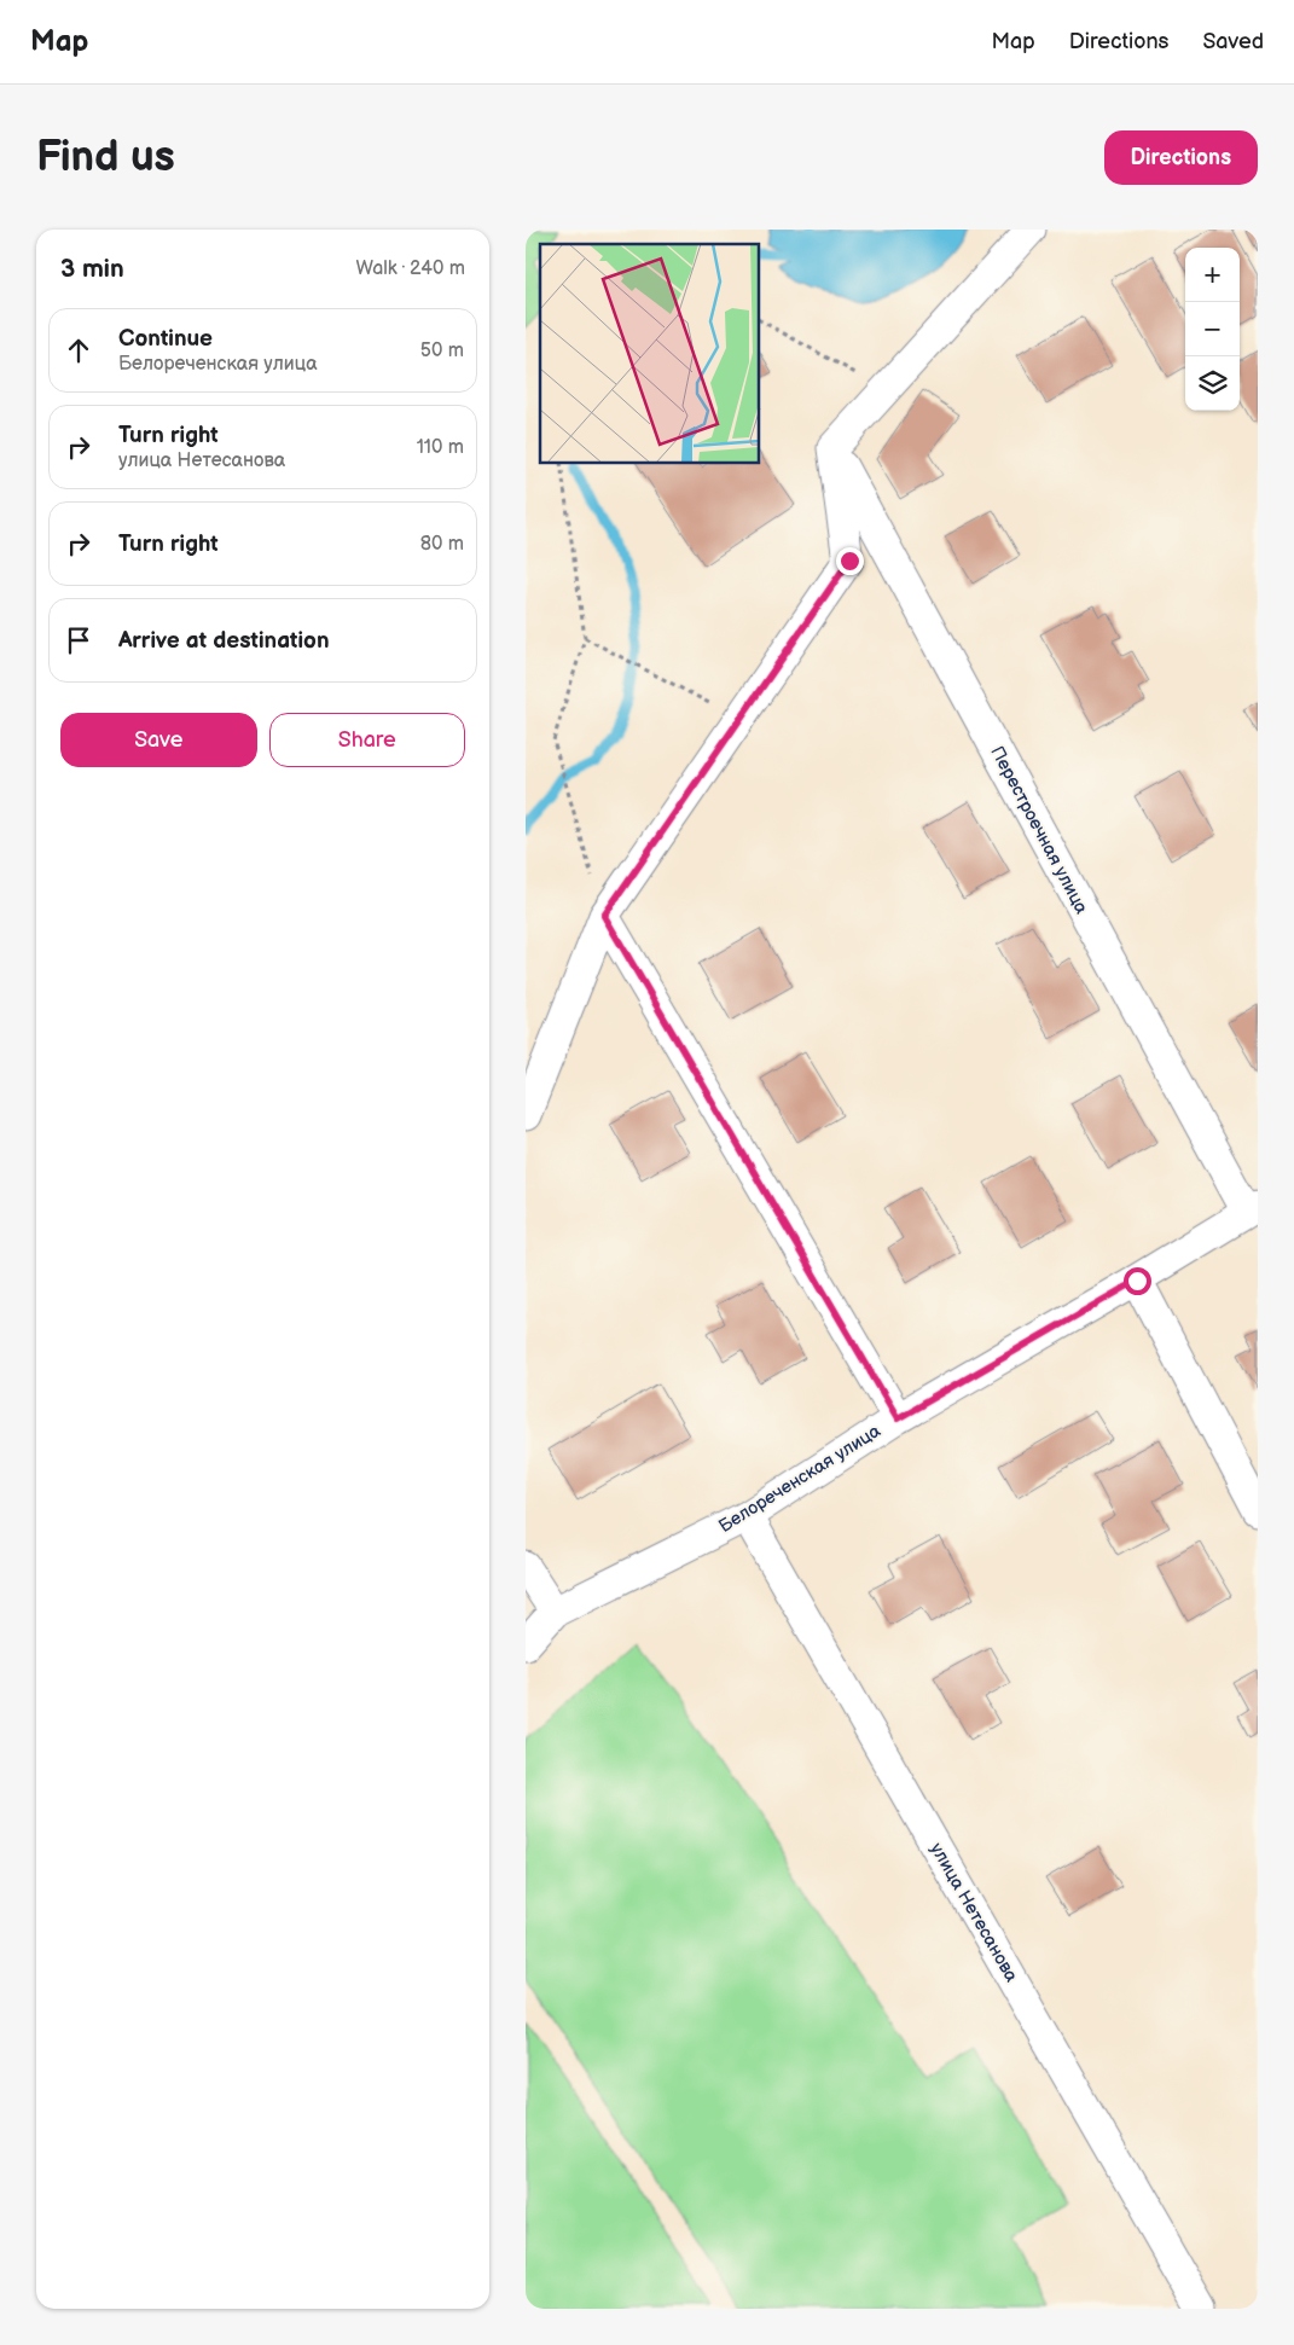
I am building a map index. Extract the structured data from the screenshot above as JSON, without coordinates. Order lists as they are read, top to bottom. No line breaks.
{"streets":{"street":["Перестроечная улица","Белореченская улица","улица Нетесанова"]},"crossings":[["Перестроечная улица","Белореченская улица"],["Белореченская улица","улица Нетесанова"]],"page":{"header":"Map","nav":["Map","Directions","Saved"],"buttons":["Directions",["Save","Share"]],"title":"Find us","heading":["3 min","Walk · 240 m"],"map_buttons":["+","−"],"list":[["Continue","Белореченская улица","50 m"],["Turn right","улица Нетесанова","110 m"],["Turn right","80 m"],"Arrive at destination"]}}
